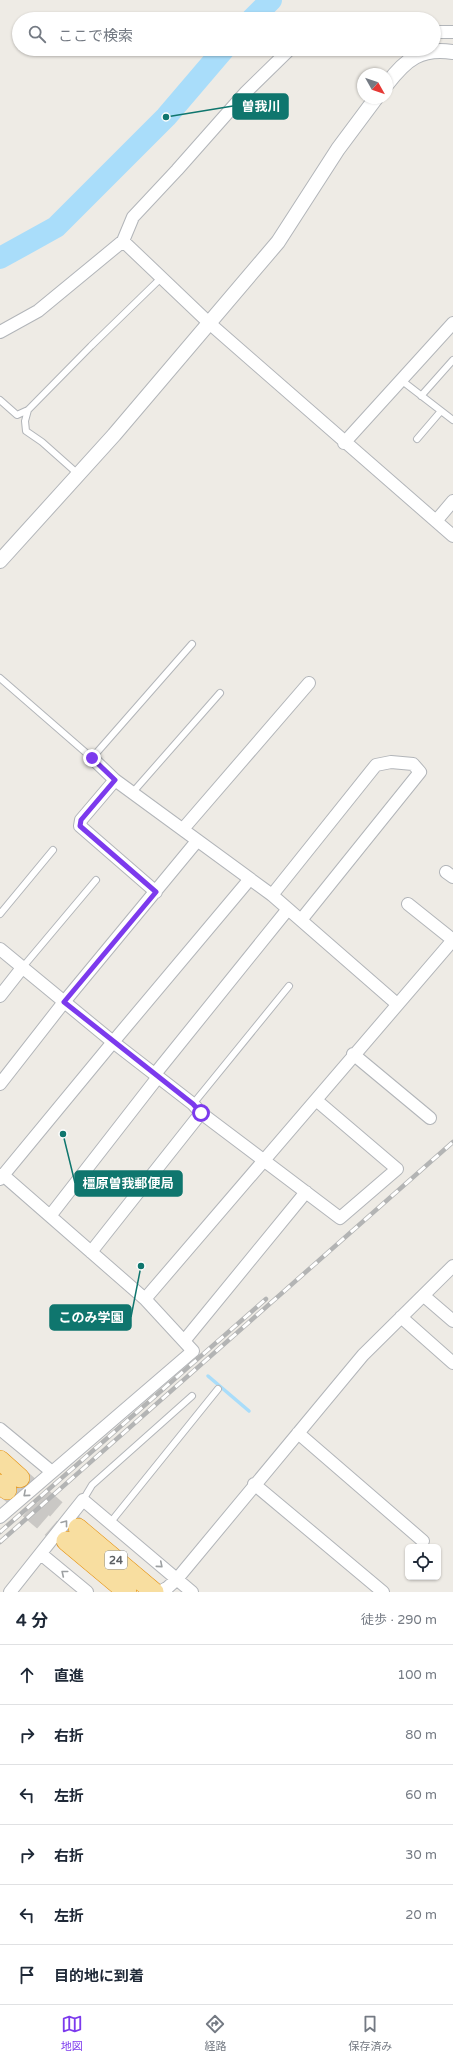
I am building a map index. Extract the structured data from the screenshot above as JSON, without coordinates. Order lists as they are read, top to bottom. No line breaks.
{"streets":{"highway":["24"]},"places":["曽我川","橿原曽我郵便局","このみ学園"],"north":"bottom right","page":{"search":"ここで検索","heading":["4 分","徒歩 · 290 m"],"list":[["直進","100 m"],["右折","80 m"],["左折","60 m"],["右折","30 m"],["左折","20 m"],"目的地に到着"],"nav":["地図","経路","保存済み"]}}
